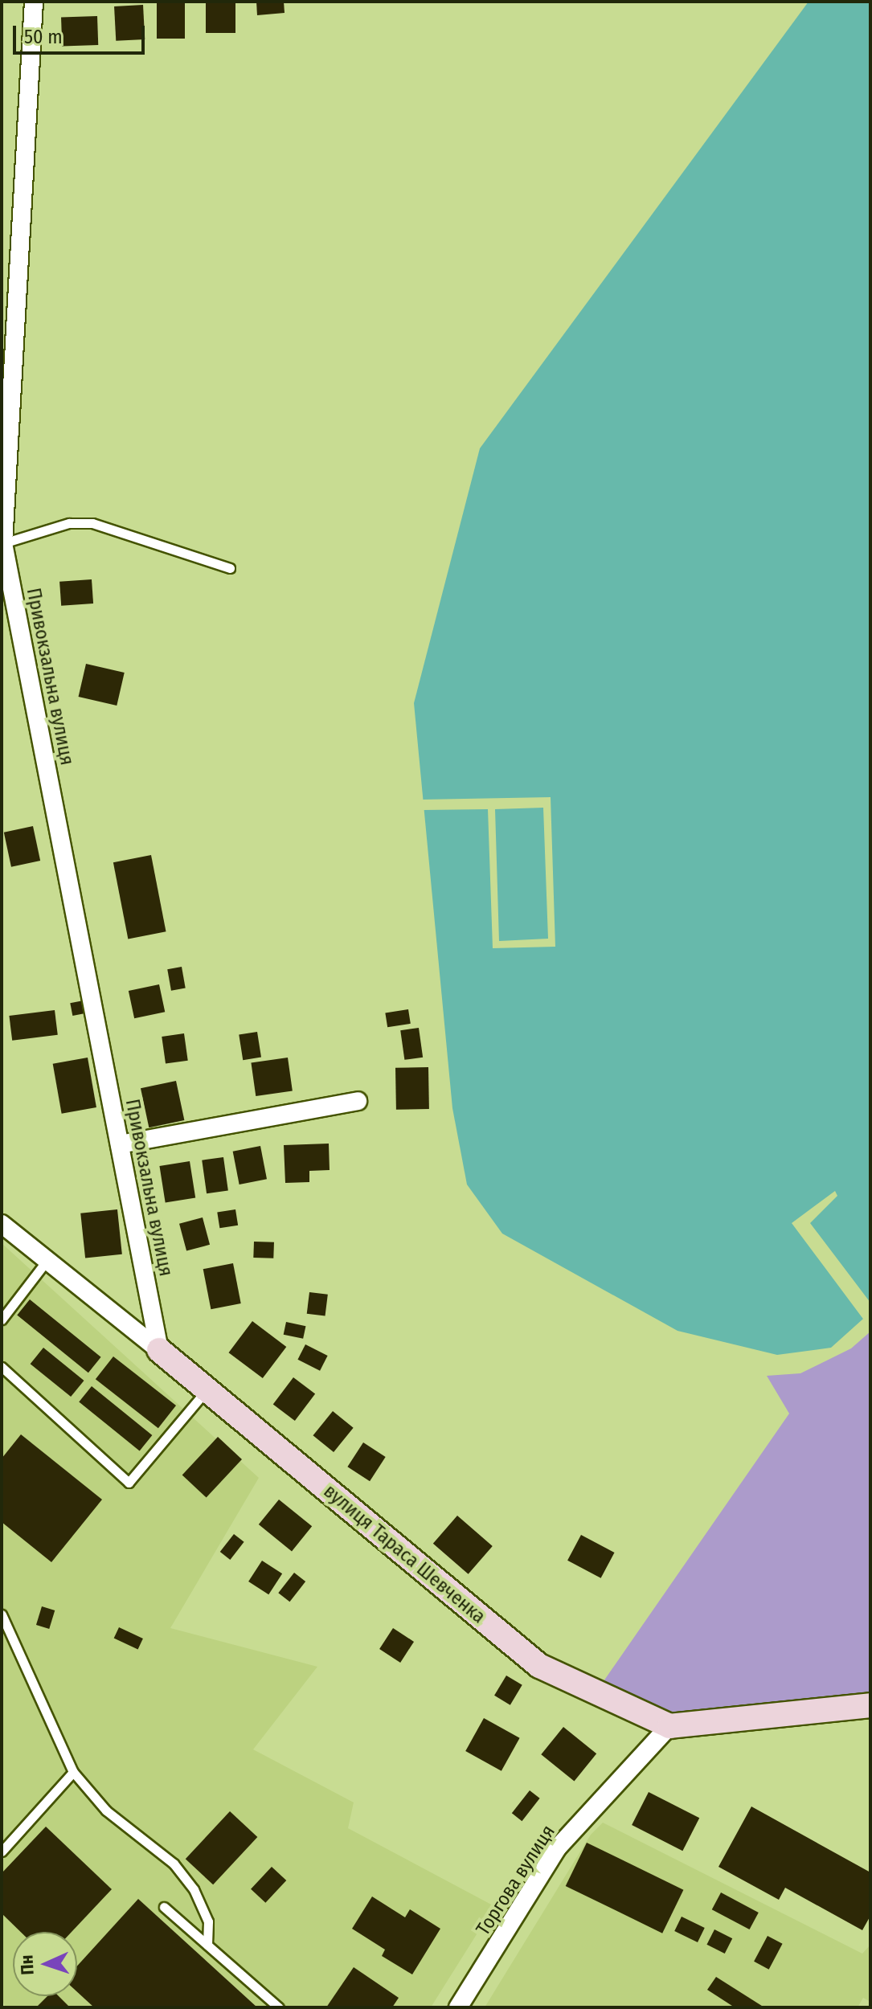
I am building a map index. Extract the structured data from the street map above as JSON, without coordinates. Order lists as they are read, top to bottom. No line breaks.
{"streets":{"street":["Привокзальна вулиця","вулиця Тараса Шевченка","Торгова вулиця"]},"crossings":[["Привокзальна вулиця","вулиця Тараса Шевченка"],["вулиця Тараса Шевченка","Торгова вулиця"]],"scale_bar":"50 m","north":"left"}
